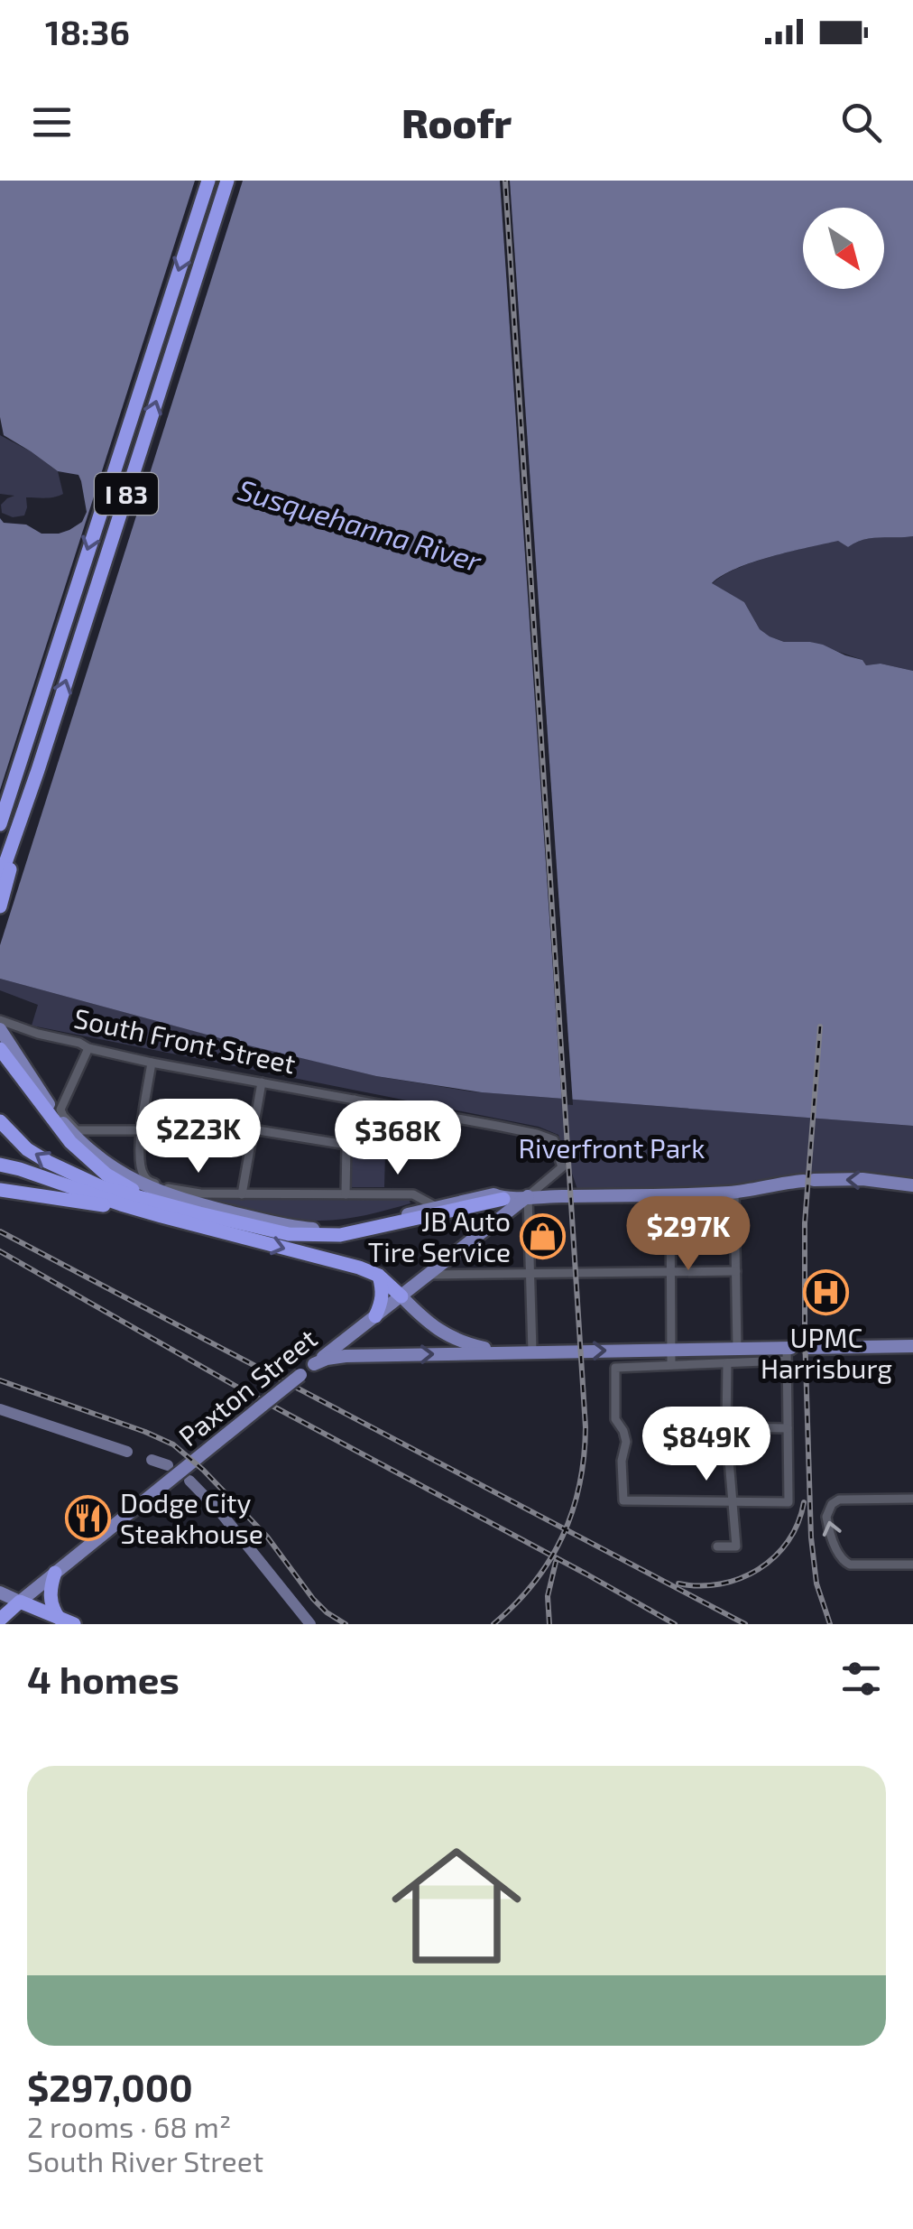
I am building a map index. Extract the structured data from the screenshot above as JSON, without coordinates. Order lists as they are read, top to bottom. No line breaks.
{"streets":{"highway":["I 83","Paxton Street"],"street":["South Front Street"]},"crossings":[["South Front Street","Paxton Street"]],"water":["Susquehanna River"],"parks":["Riverfront Park"],"places":{"shop":["JB Auto Tire Service"],"hospital":["UPMC Harrisburg"],"restaurant":["Dodge City Steakhouse"]},"north":"bottom right","page":{"status":"18:36","header":"Roofr","price":["$223K","$368K","$297K","$849K"],"heading":"4 homes","list":[{"name":"$297,000","note":"2 rooms · 68 m² · South River Street"}]}}
